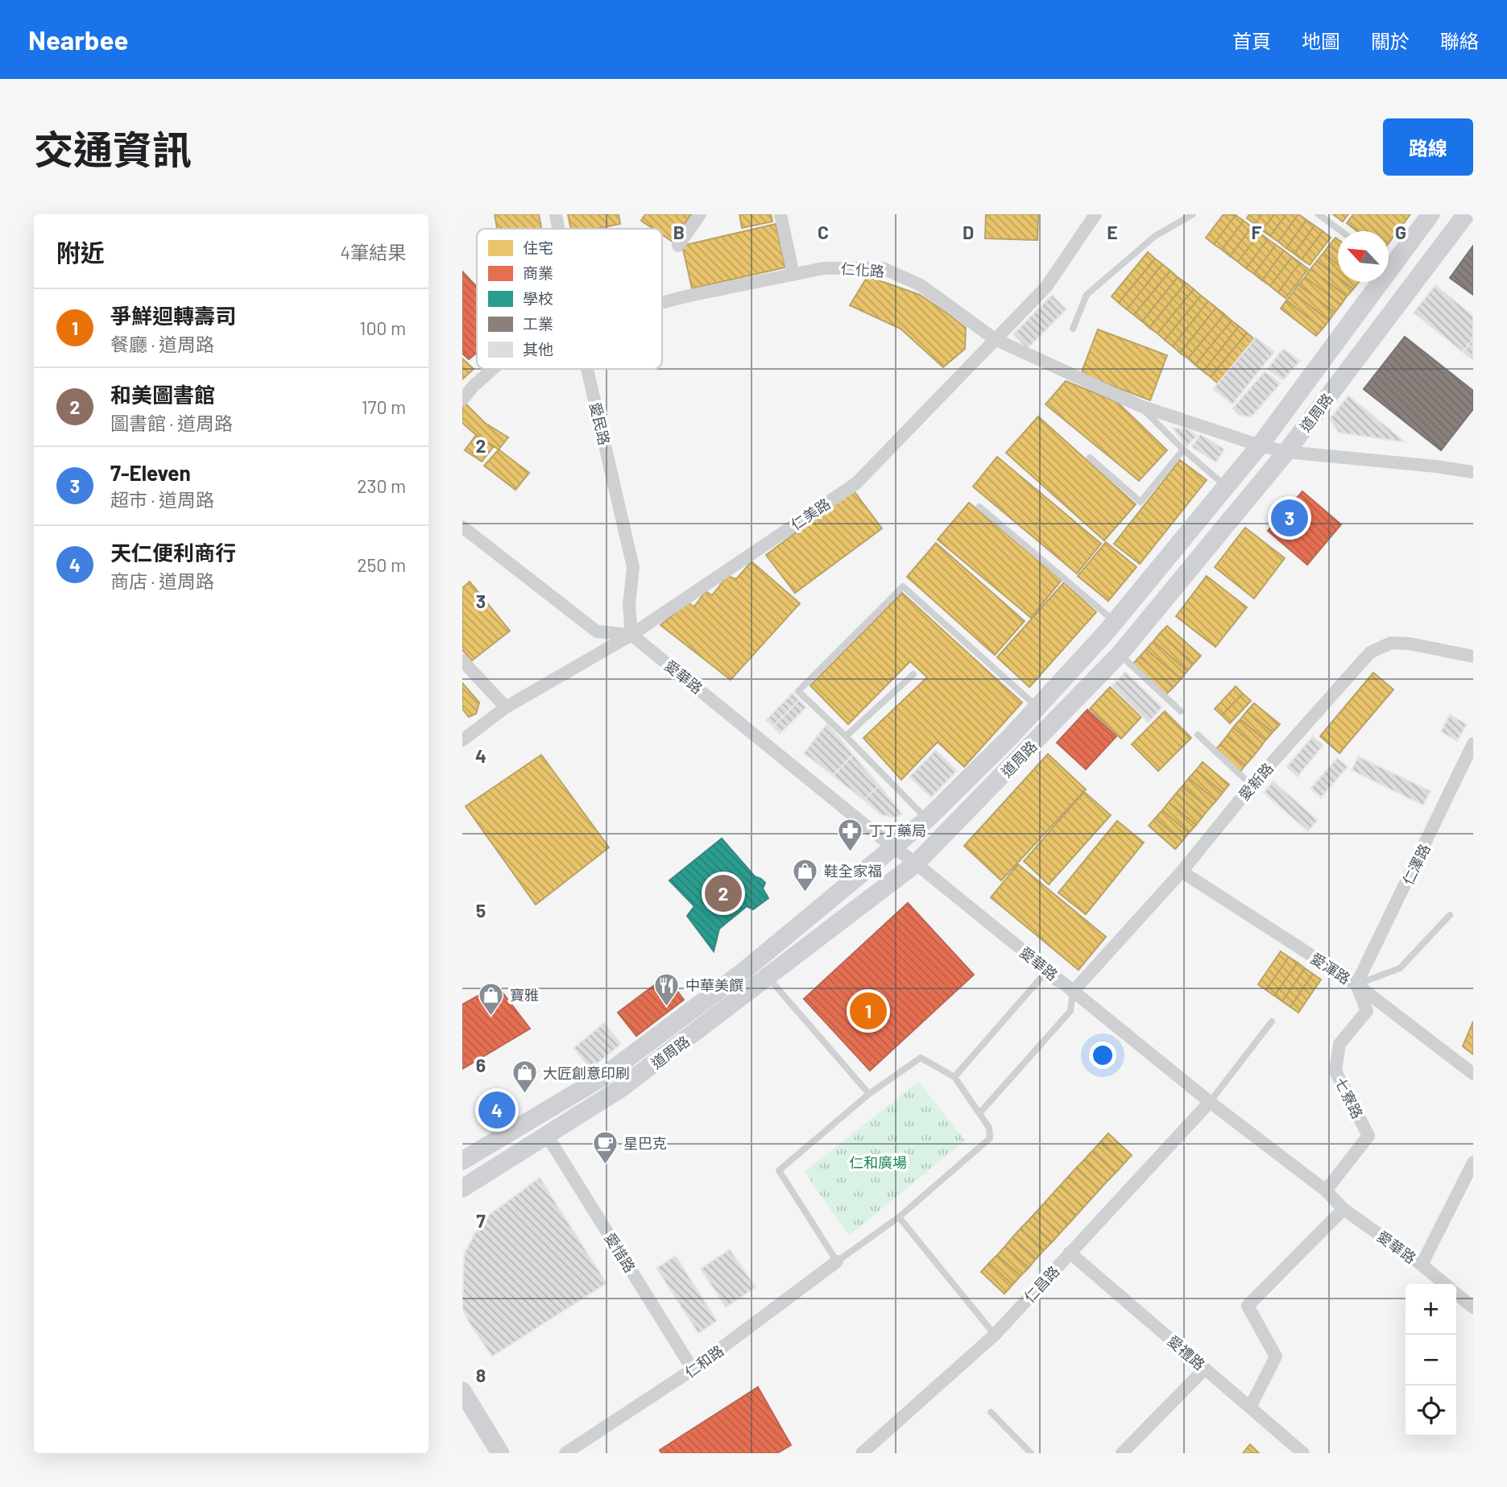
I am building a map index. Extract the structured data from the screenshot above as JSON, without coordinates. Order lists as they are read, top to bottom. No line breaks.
{"streets":{"main road":["道周路"],"street":["仁化路","愛民路","仁美路","愛華路","愛新路","仁澤路","愛渾路","七寮路","愛惜路","仁昌路","愛禮路","仁和路"]},"crossings":[["仁化路","道周路"],["仁化路","仁美路"],["道周路","愛華路"],["道周路","愛惜路"],["愛民路","仁美路"],["愛民路","愛華路"],["仁美路","愛華路"],["愛華路","愛新路"],["愛華路","七寮路"],["愛華路","仁昌路"],["愛新路","愛渾路"],["仁澤路","愛渾路"],["仁澤路","七寮路"],["愛渾路","七寮路"],["愛惜路","仁和路"],["仁昌路","愛禮路"]],"parks":["仁和廣場"],"places":{"pharmacy":["丁丁藥局"],"shop":["鞋全家福","寶雅","大匠創意印刷"],"restaurant":["中華美饌"],"cafe":["星巴克"]},"legend":["住宅","商業","學校","工業","其他"],"north":"top left","page":{"header":"Nearbee","nav":["首頁","地圖","關於","聯絡"],"title":"交通資訊","buttons":"路線","heading":["附近","4筆結果"],"list":[{"mark":"1","name":"爭鮮迴轉壽司","note":"餐廳 · 道周路","value":"100 m"},{"mark":"2","name":"和美圖書館","note":"圖書館 · 道周路","value":"170 m"},{"mark":"3","name":"7-Eleven","note":"超市 · 道周路","value":"230 m"},{"mark":"4","name":"天仁便利商行","note":"商店 · 道周路","value":"250 m"}],"pins":["3","2","1","4"],"map_buttons":["+","−"]},"grid":{"columns":["B","C","D","E","F","G"],"rows":["2","3","4","5","6","7","8"]}}
